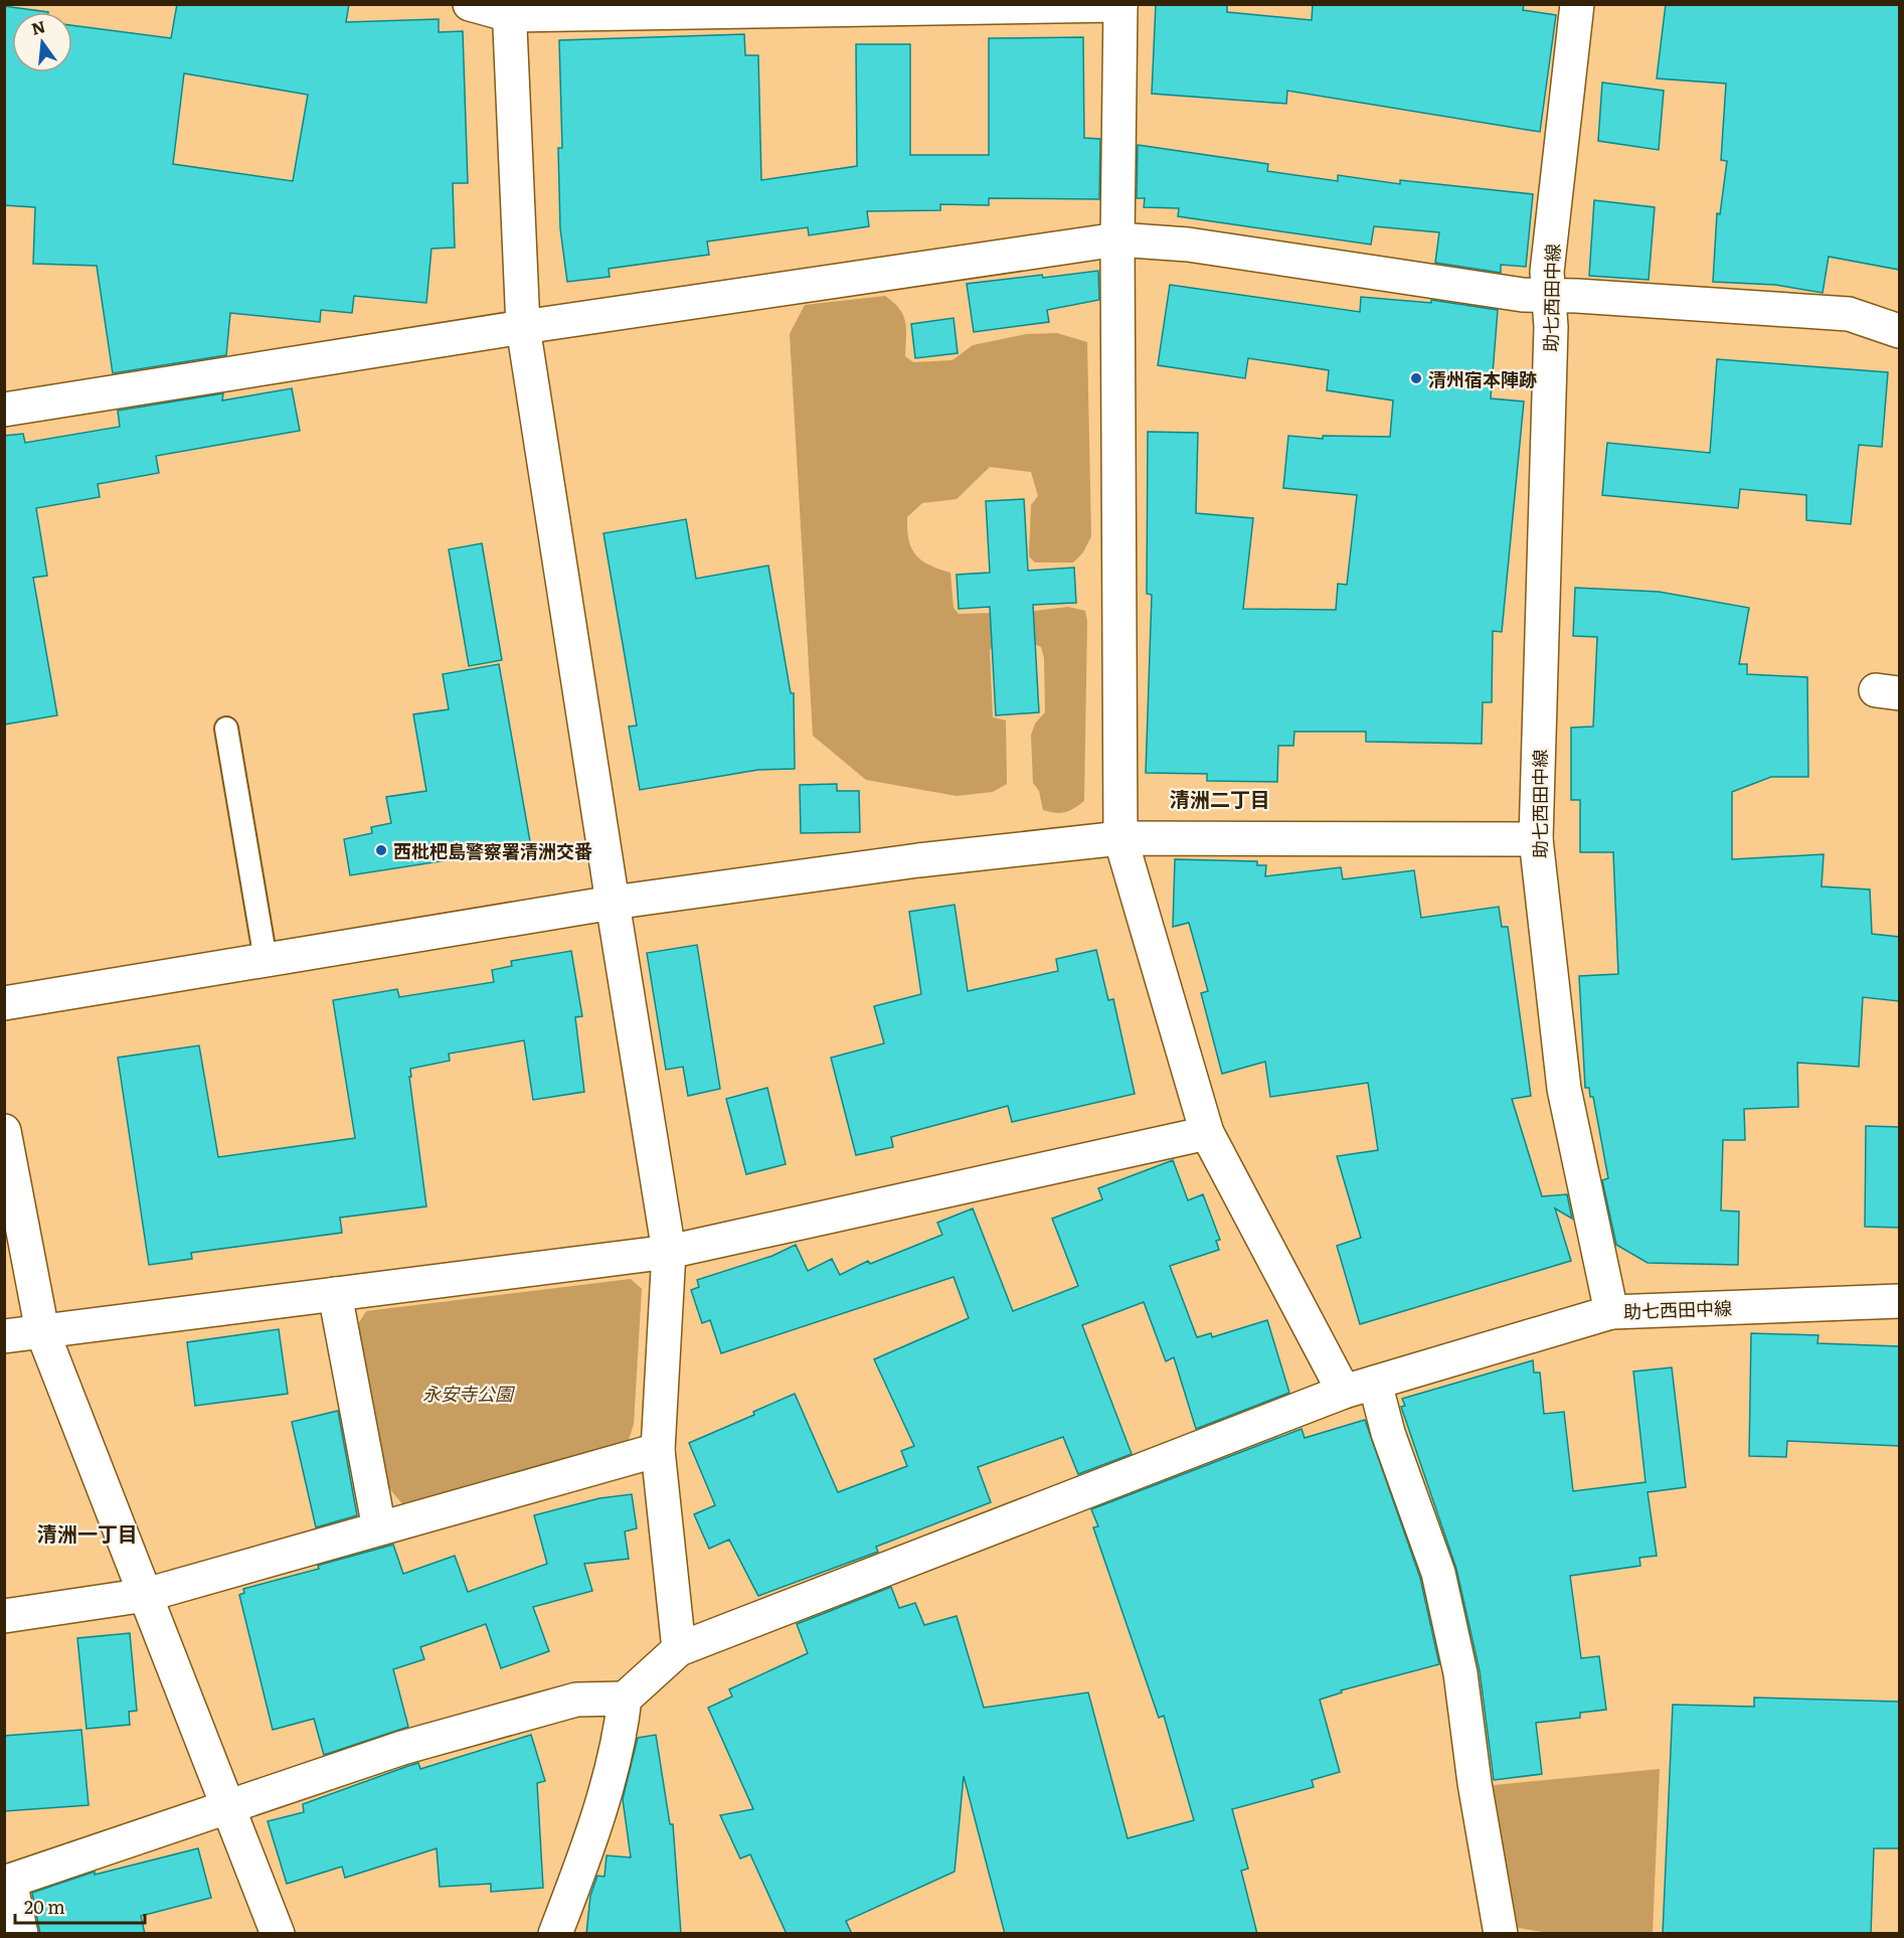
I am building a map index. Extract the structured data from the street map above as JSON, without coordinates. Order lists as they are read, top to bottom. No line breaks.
{"streets":{"street":["助七西田中線"]},"districts":["清洲二丁目","清洲一丁目"],"parks":["永安寺公園"],"places":["清州宿本陣跡","西枇杷島警察署清洲交番"],"scale_bar":"20 m","north":"top"}
